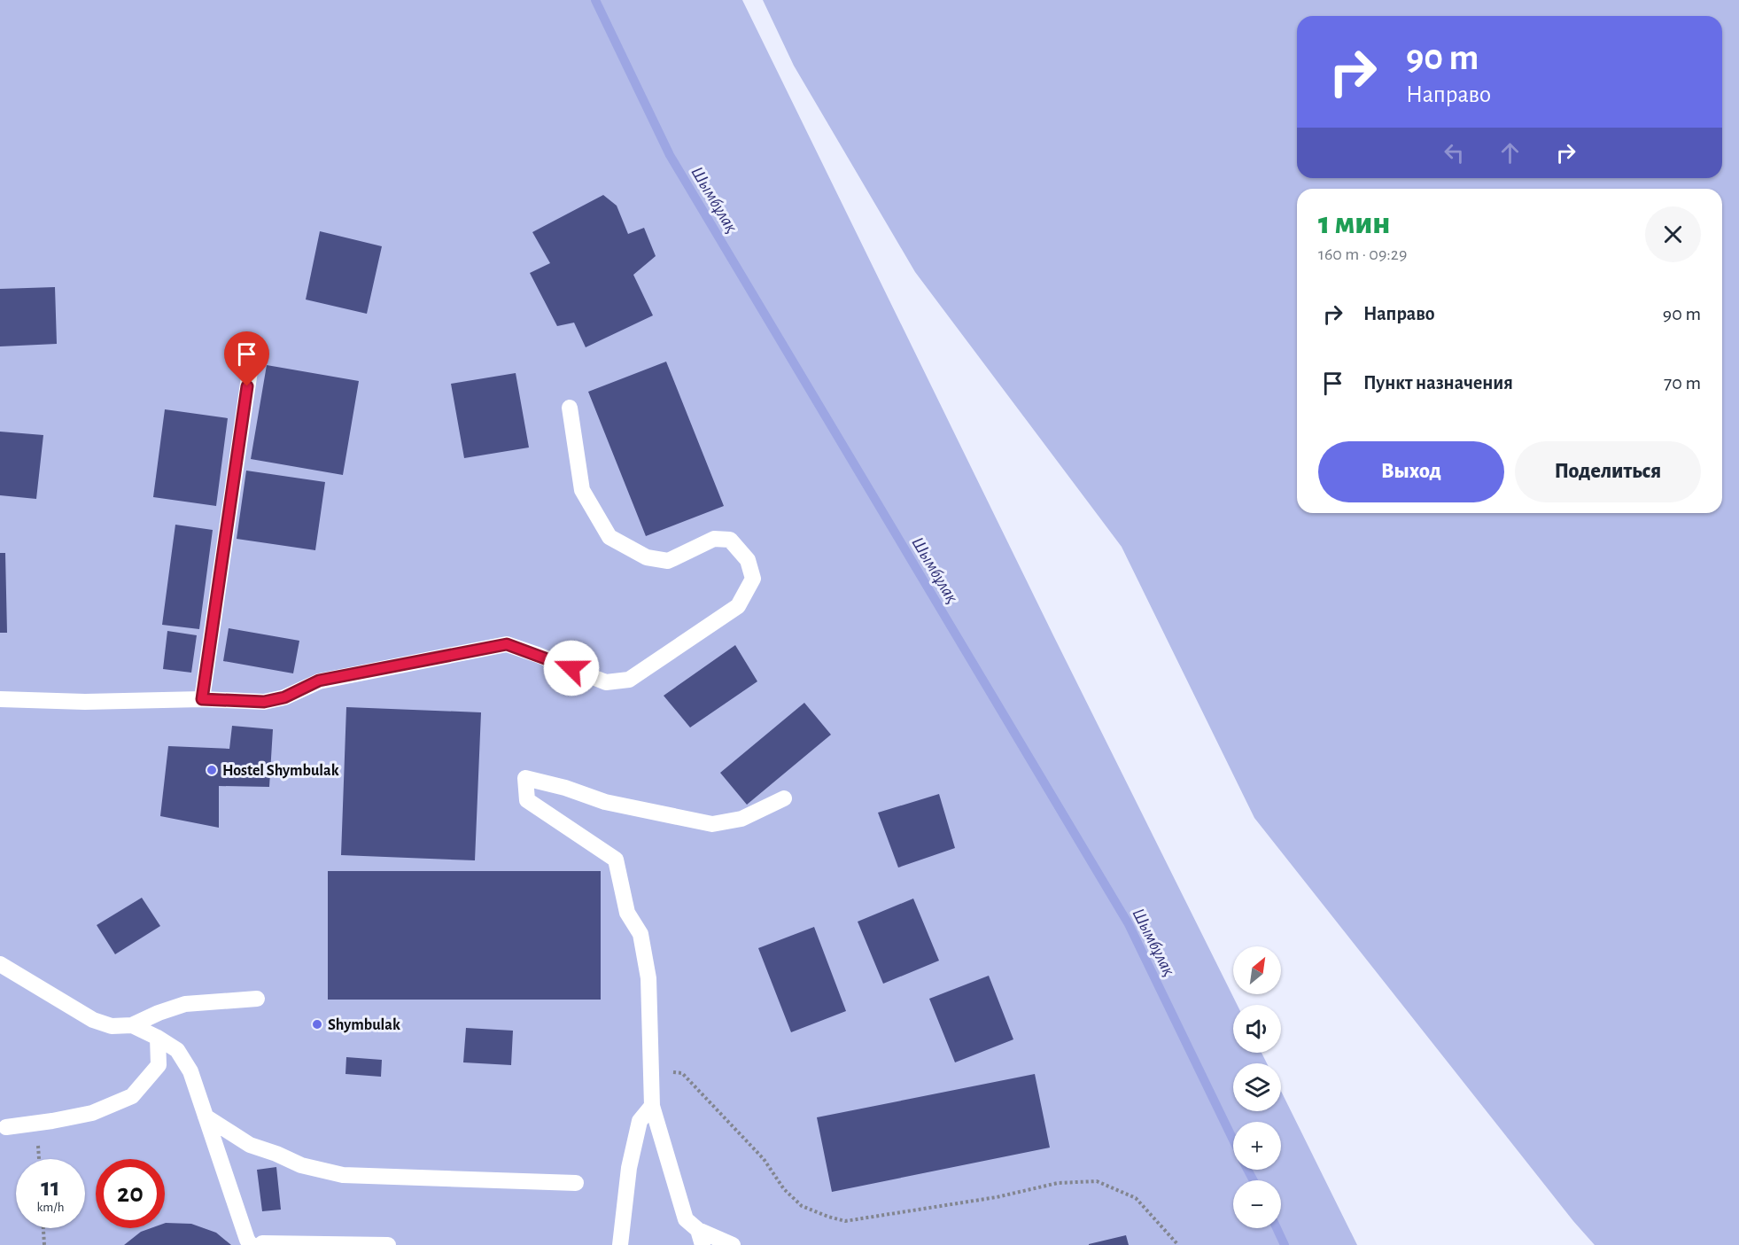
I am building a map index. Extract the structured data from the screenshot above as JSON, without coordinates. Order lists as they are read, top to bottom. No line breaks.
{"water":["Шымбұлақ"],"places":["Hostel Shymbulak","Shymbulak"],"north":"top right","page":{"turn":["90 m","Направо"],"heading":["1 мин","160 m · 09:29"],"list":[{"name":"Направо","value":"90 m"},{"name":"Пункт назначения","value":"70 m"}],"buttons":["Выход","Поделиться"],"map_buttons":["+","−"],"speed":"11 km/h","limit":"20"}}
